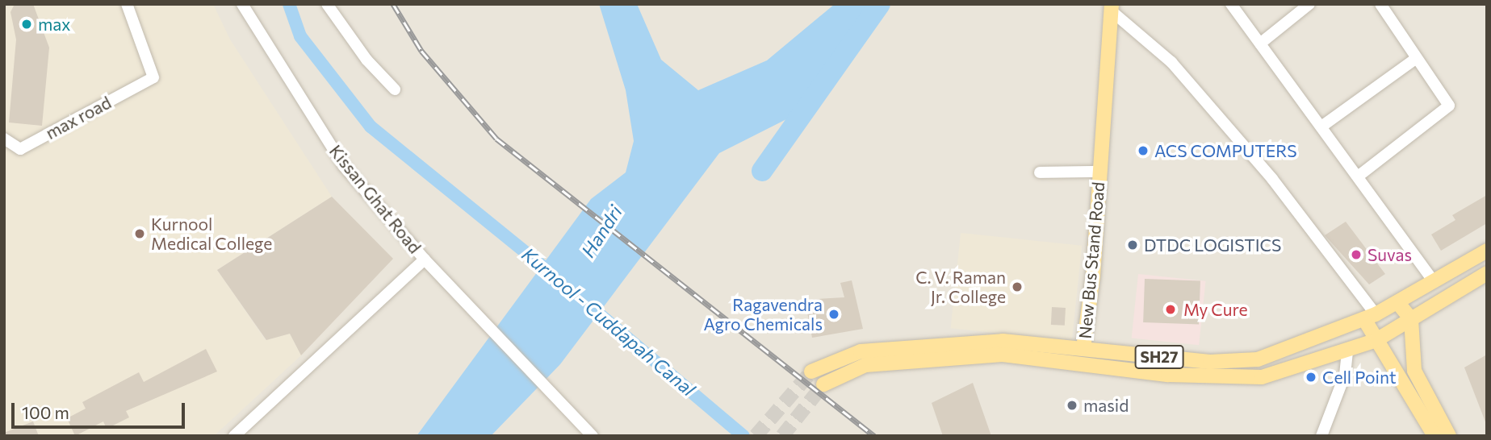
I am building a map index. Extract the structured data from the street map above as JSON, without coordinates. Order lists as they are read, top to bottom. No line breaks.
{"streets":{"main road":["New Bus Stand Road","SH27"],"street":["max road","Kissan Ghat Road"]},"water":["Handri","Kurnool - Cuddapah Canal"],"places":["max","ACS COMPUTERS","Kurnool Medical College","DTDC LOGISTICS","Suvas","C. V. Raman Jr. College","My Cure","Ragavendra Agro Chemicals","Cell Point","masid"],"scale_bar":"100 m"}
